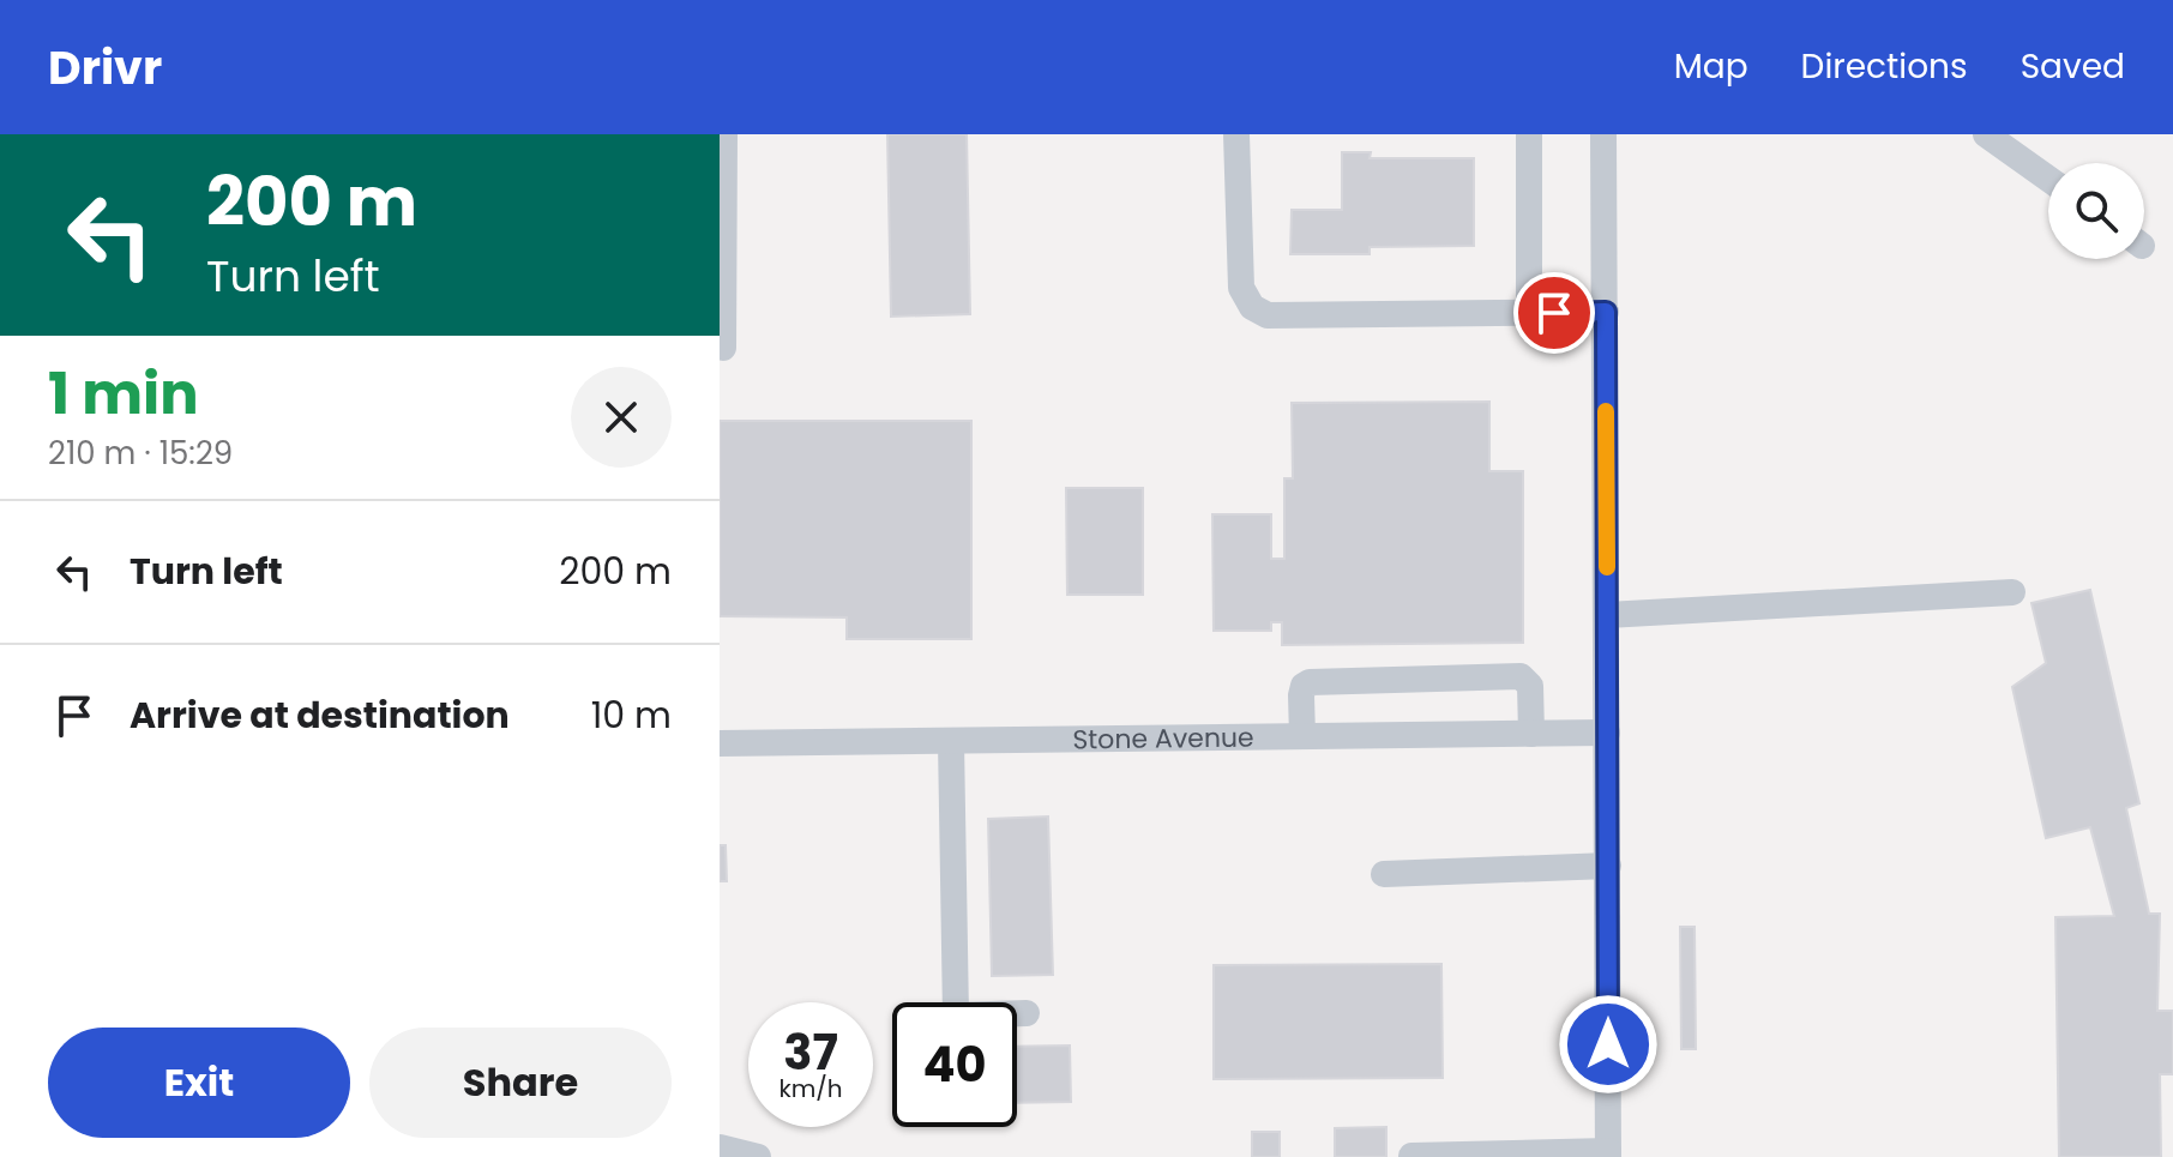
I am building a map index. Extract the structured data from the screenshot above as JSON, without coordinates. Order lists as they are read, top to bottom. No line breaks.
{"streets":{"street":["Stone Avenue"]},"page":{"header":"Drivr","nav":["Map","Directions","Saved"],"turn":["200 m","Turn left"],"heading":["1 min","210 m · 15:29"],"list":[{"name":"Turn left","value":"200 m"},{"name":"Arrive at destination","value":"10 m"}],"speed":"37 km/h","limit":"40","buttons":["Exit","Share"]}}
